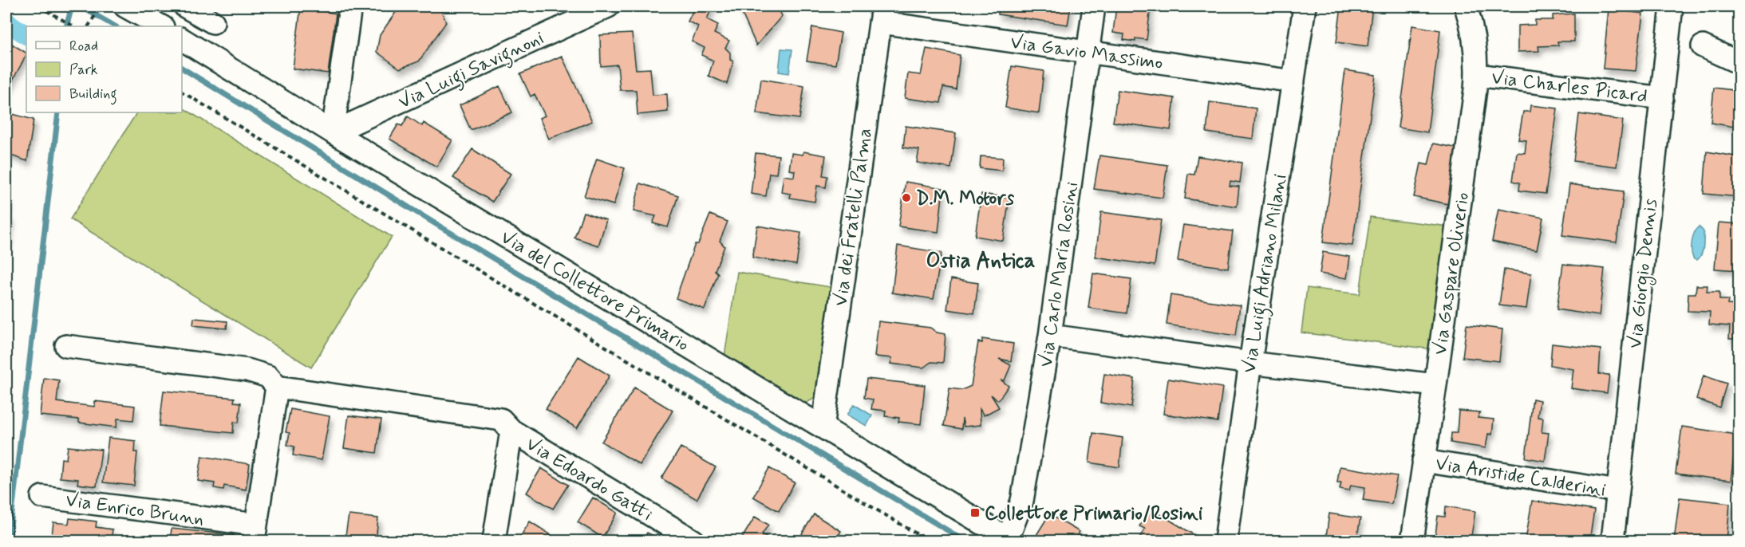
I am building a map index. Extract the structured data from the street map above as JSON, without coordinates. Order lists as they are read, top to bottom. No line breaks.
{"streets":{"street":["Via Gavio Massimo","Via Luigi Savignoni","Via Charles Picard","Via dei Fratelli Palma","Via Luigi Adriano Milani","Via Gaspare Oliverio","Via Giorgio Dennis","Via Carlo Maria Rosini","Via del Collettore Primario","Via Aristide Calderini","Via Edoardo Gatti","Via Enrico Brunn"]},"crossings":[["Via Gavio Massimo","Via dei Fratelli Palma"],["Via Gavio Massimo","Via Luigi Adriano Milani"],["Via Gavio Massimo","Via Carlo Maria Rosini"],["Via Luigi Savignoni","Via del Collettore Primario"],["Via Charles Picard","Via Gaspare Oliverio"],["Via Charles Picard","Via Giorgio Dennis"],["Via dei Fratelli Palma","Via del Collettore Primario"],["Via Gaspare Oliverio","Via Aristide Calderini"],["Via Giorgio Dennis","Via Aristide Calderini"],["Via Carlo Maria Rosini","Via del Collettore Primario"]],"districts":["Ostia Antica"],"places":{"other":["D.M. Motors"],"transit":["Collettore Primario/Rosini"]},"legend":["Road","Park","Building"]}
